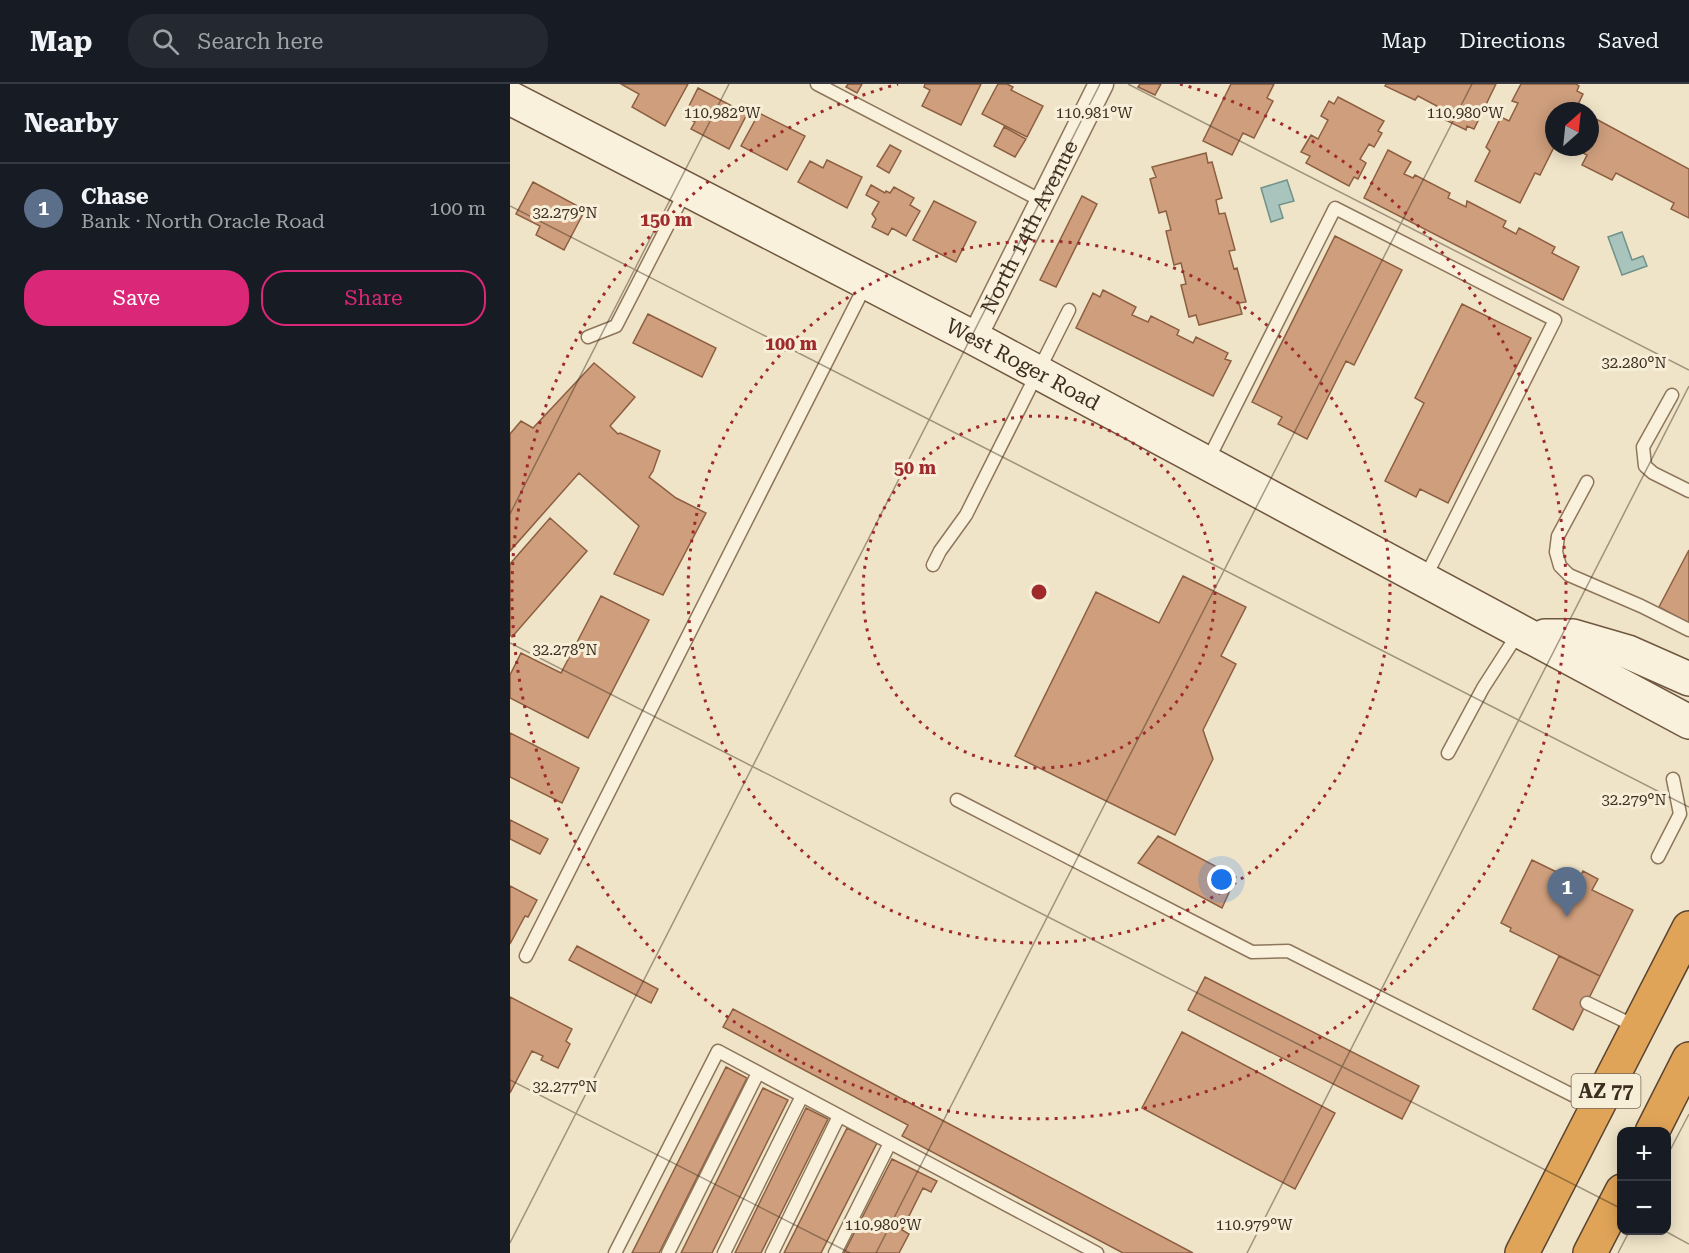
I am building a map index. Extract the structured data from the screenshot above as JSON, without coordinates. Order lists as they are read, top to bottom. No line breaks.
{"streets":{"highway":["AZ 77"],"street":["North 14th Avenue","West Roger Road"]},"crossings":[["North 14th Avenue","West Roger Road"]],"north":"top right","page":{"header":"Map","search":"Search here","nav":["Map","Directions","Saved"],"heading":"Nearby","list":[{"mark":"1","name":"Chase","note":"Bank · North Oracle Road","value":"100 m"}],"buttons":["Save","Share"],"pins":"1","map_buttons":["+","−"]},"coordinates":["110.982°W","110.981°W","110.980°W","32.279°N","32.280°N","32.278°N","32.277°N","110.979°W"],"rings":["150 m","100 m","50 m"]}
